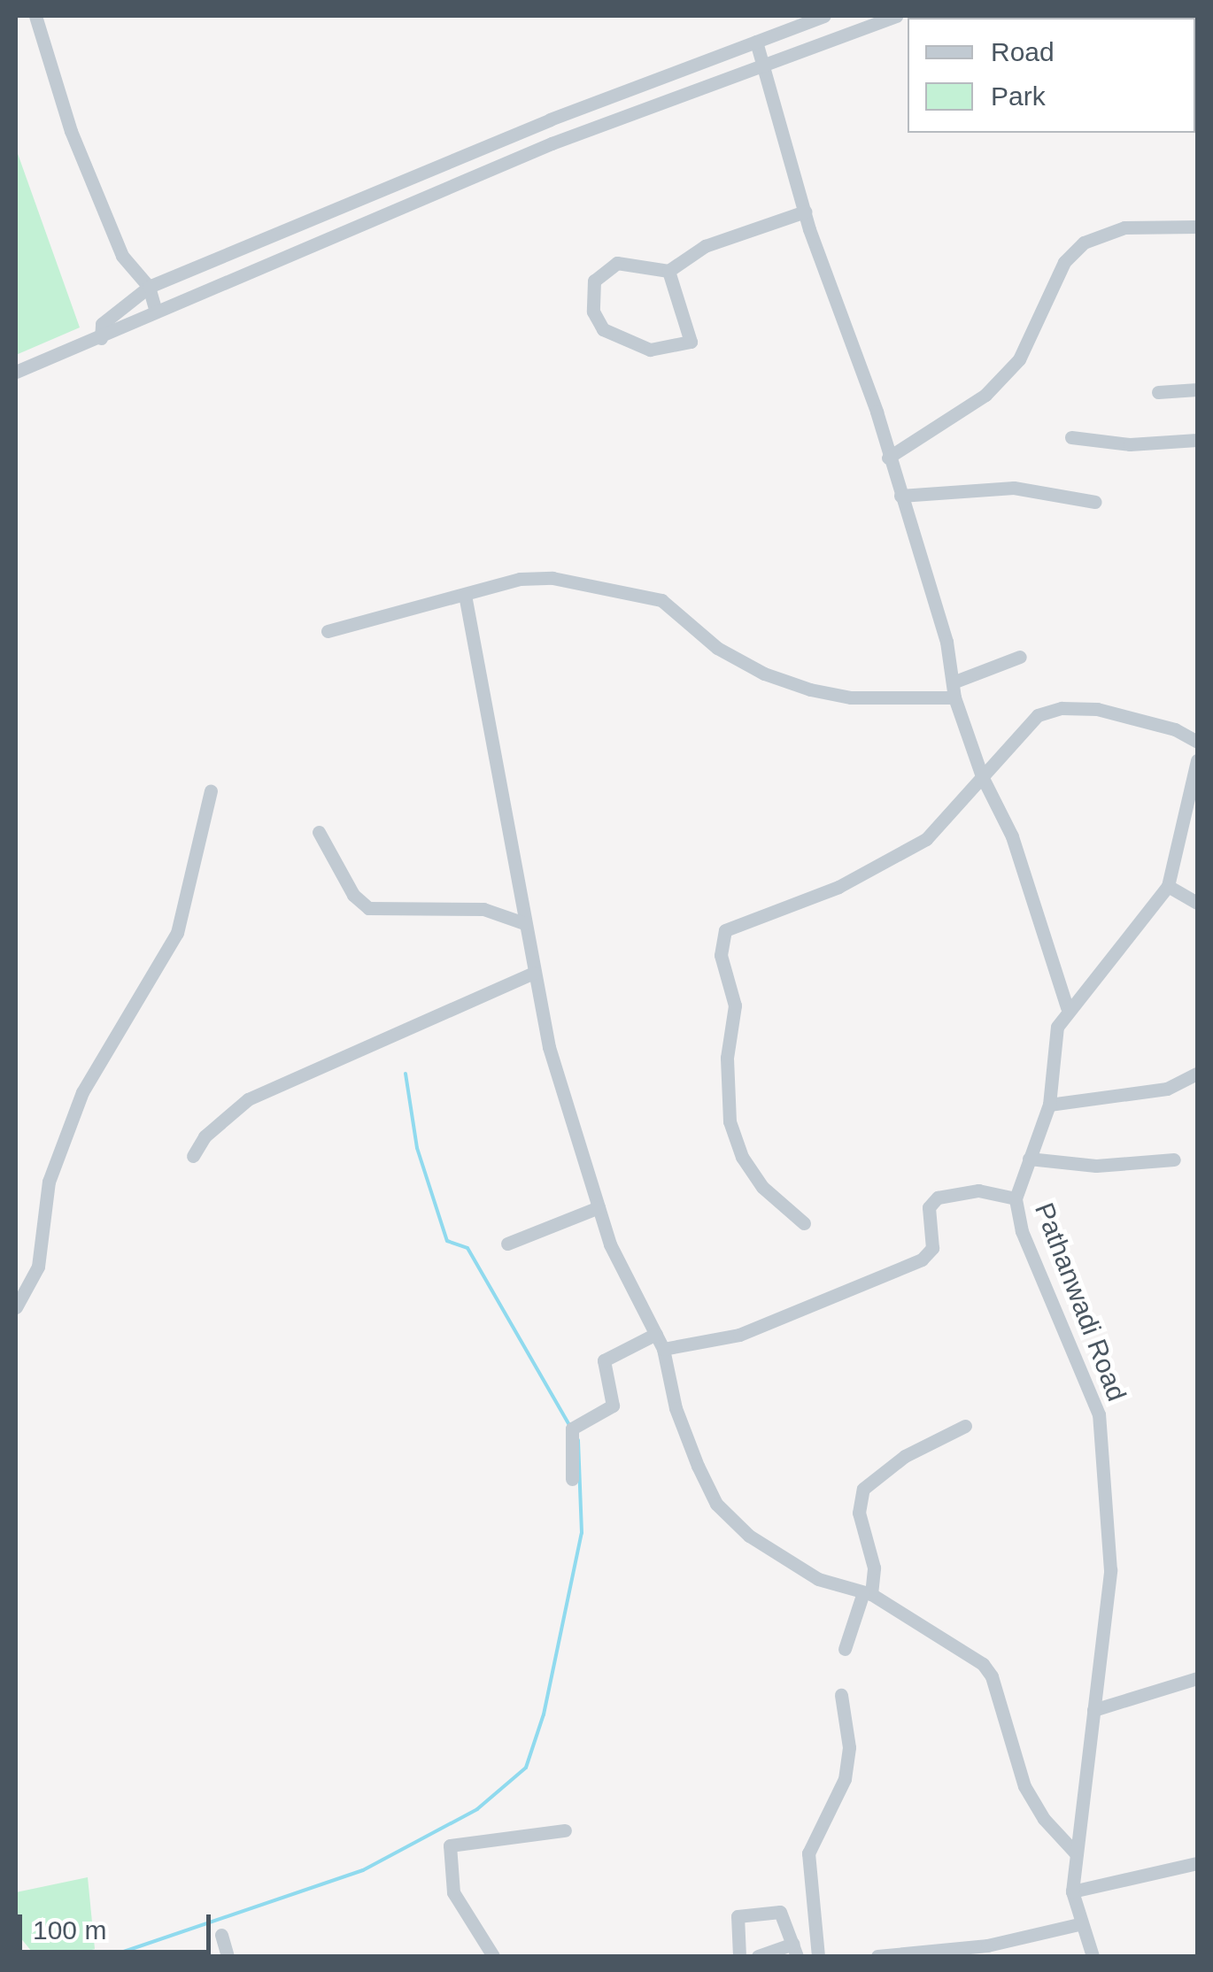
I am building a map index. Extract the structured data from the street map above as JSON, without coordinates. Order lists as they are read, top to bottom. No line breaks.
{"streets":{"street":["Pathanwadi Road"]},"legend":["Road","Park"],"scale_bar":"100 m"}
